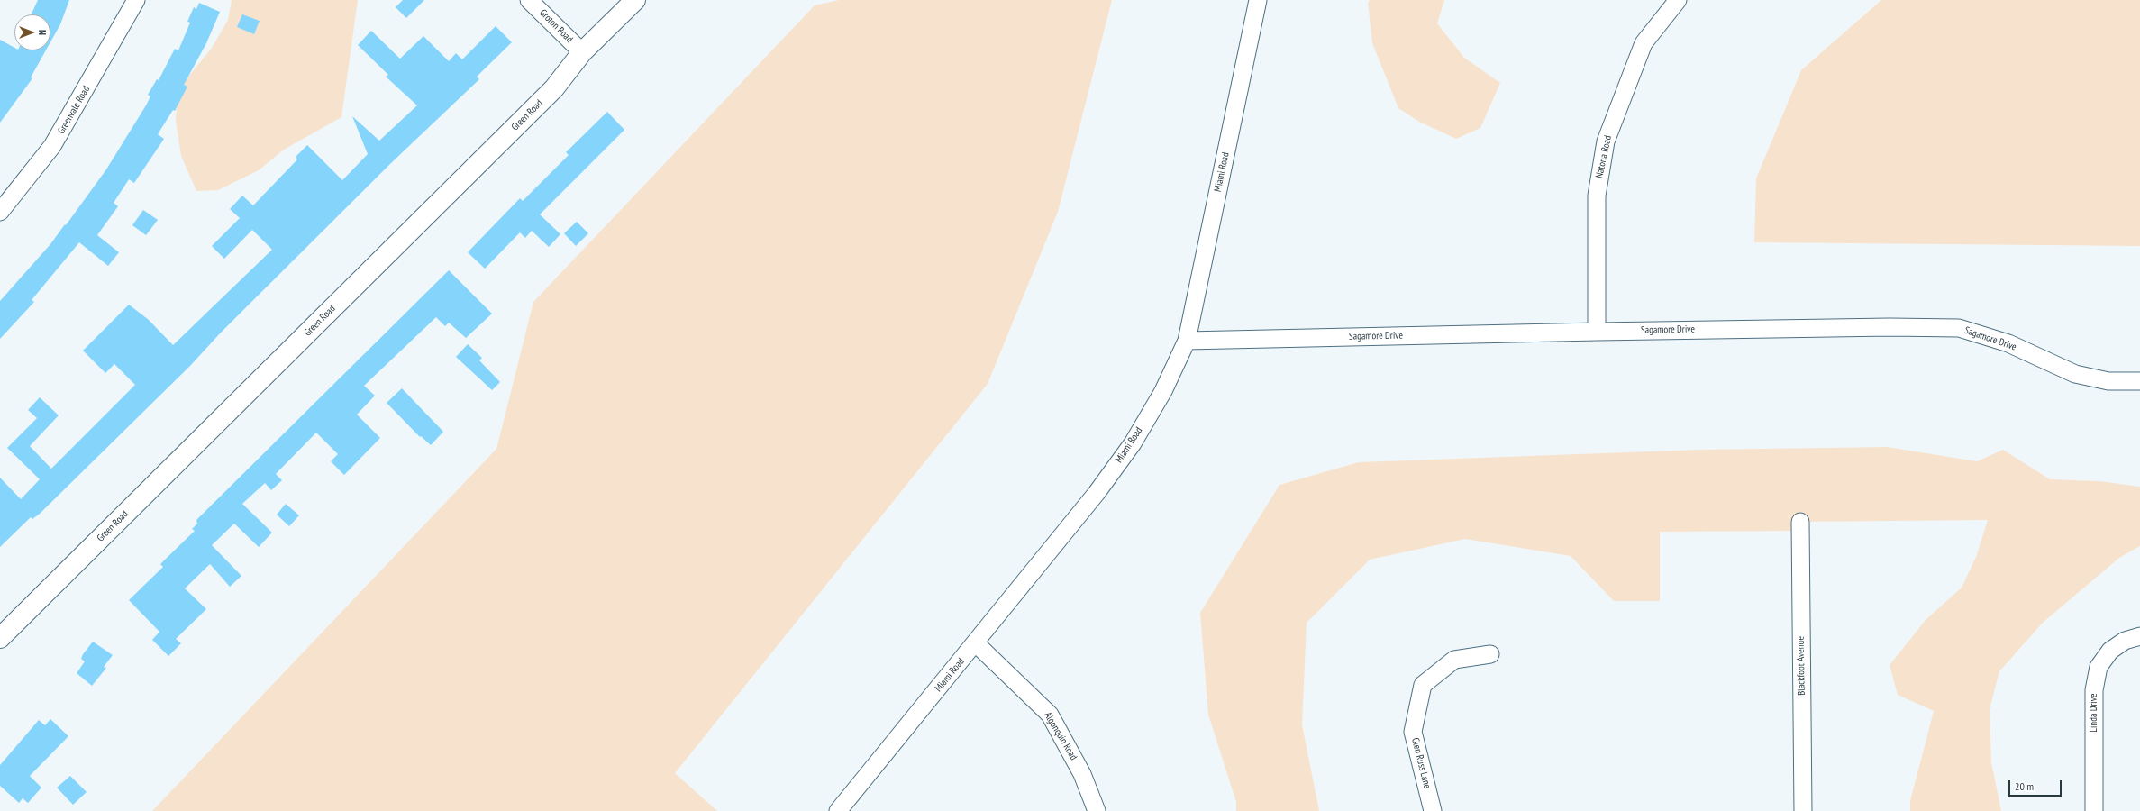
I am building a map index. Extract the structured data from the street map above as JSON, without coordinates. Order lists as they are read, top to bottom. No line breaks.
{"streets":{"main road":["Green Road"],"street":["Groton Road","Greenvale Road","Natona Road","Miami Road","Sagamore Drive","Blackfoot Avenue","Linda Drive","Algonquin Road","Glen Russ Lane"]},"crossings":[["Groton Road","Green Road"],["Natona Road","Sagamore Drive"],["Miami Road","Sagamore Drive"],["Miami Road","Algonquin Road"]],"scale_bar":"20 m","north":"right"}
